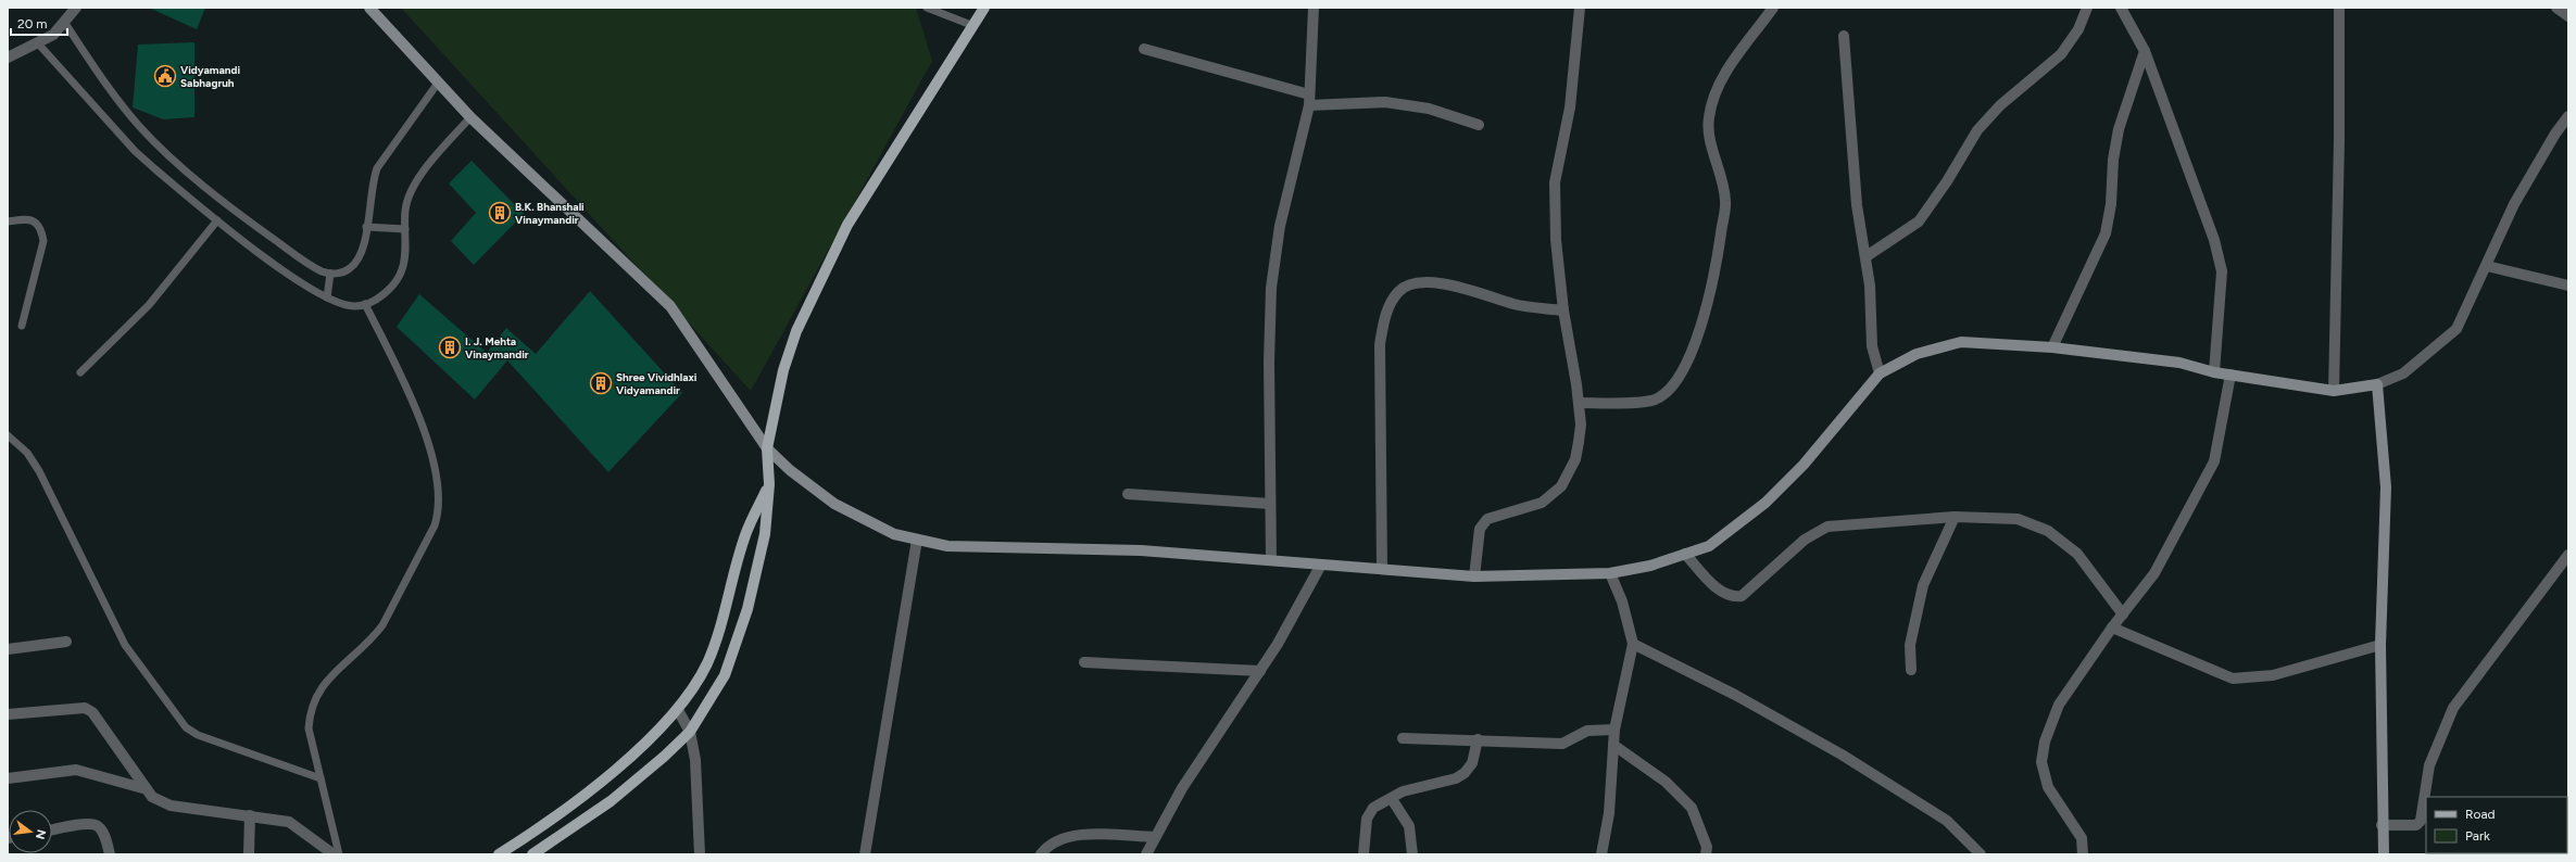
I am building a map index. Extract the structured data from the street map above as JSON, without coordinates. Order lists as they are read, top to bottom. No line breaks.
{"places":{"public building":["Vidyamandi Sabhagruh"],"building":["B.K. Bhanshali Vinaymandir","I. J. Mehta Vinaymandir","Shree Vividhlaxi Vidyamandir"]},"legend":["Road","Park"],"scale_bar":"20 m","north":"right"}
